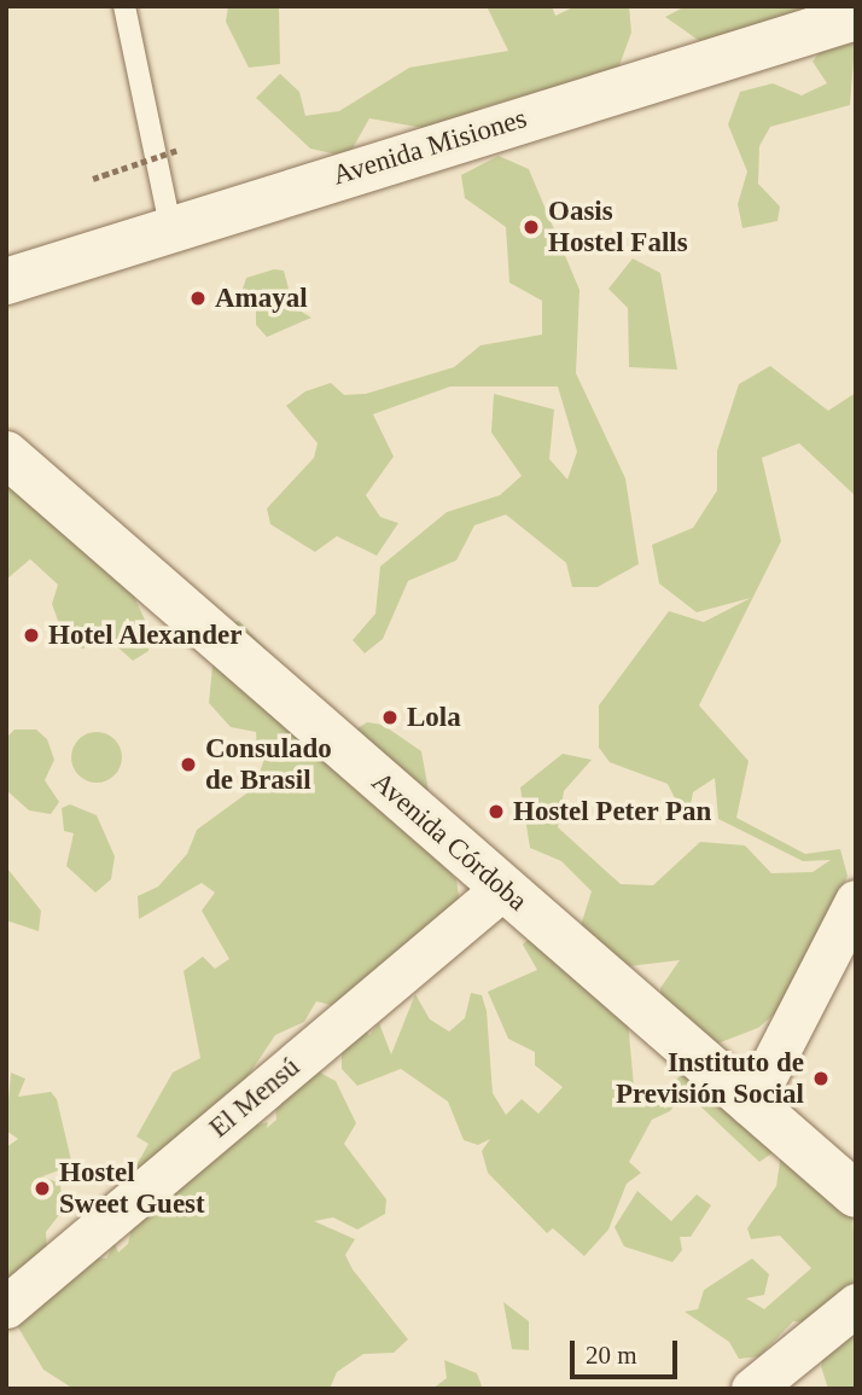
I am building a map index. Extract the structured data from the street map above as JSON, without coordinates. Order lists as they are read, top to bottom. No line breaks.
{"streets":{"main road":["Avenida Misiones","Avenida Córdoba"],"street":["El Mensú"]},"crossings":[["Avenida Córdoba","El Mensú"]],"places":["Oasis Hostel Falls","Amayal","Hotel Alexander","Lola","Consulado de Brasil","Hostel Peter Pan","Instituto de Previsión Social","Hostel Sweet Guest"],"scale_bar":"20 m"}
